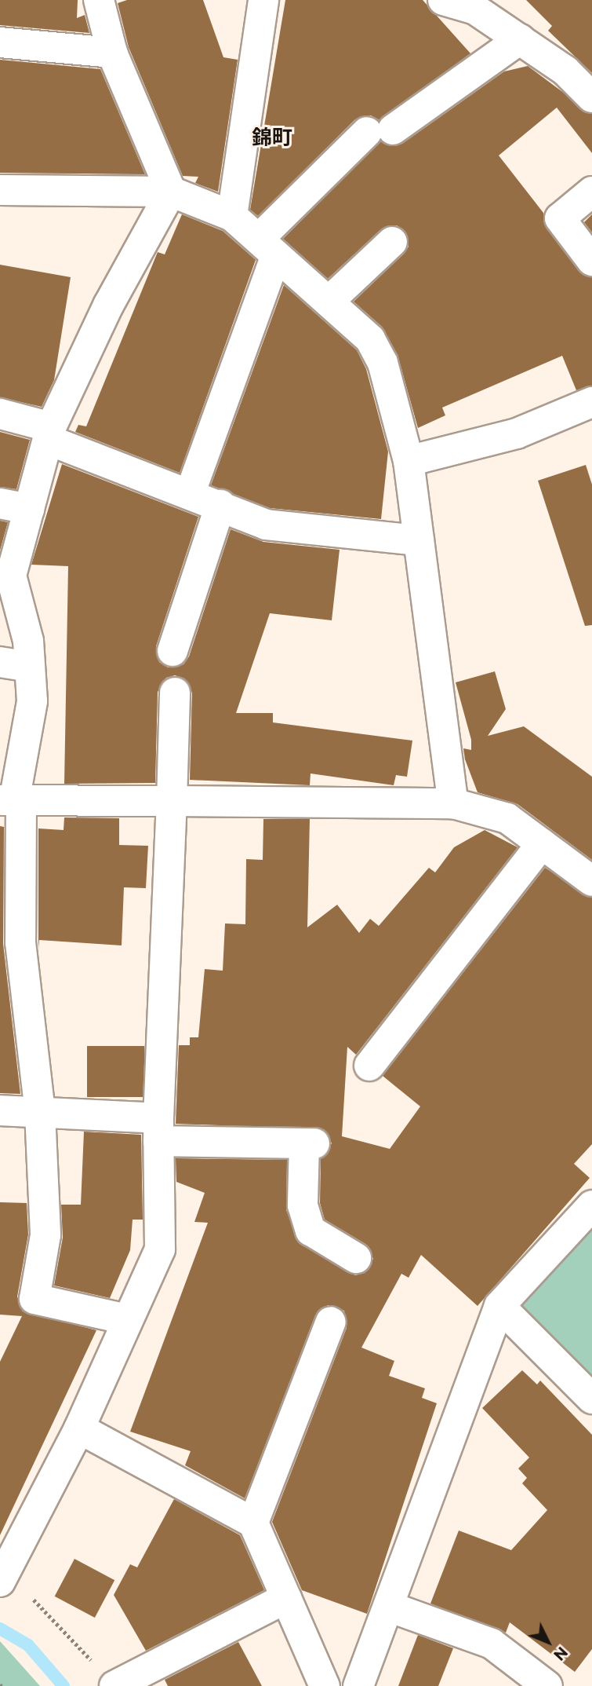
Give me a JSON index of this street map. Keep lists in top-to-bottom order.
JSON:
{
  "districts": ["錦町"],
  "north": "bottom right"
}
